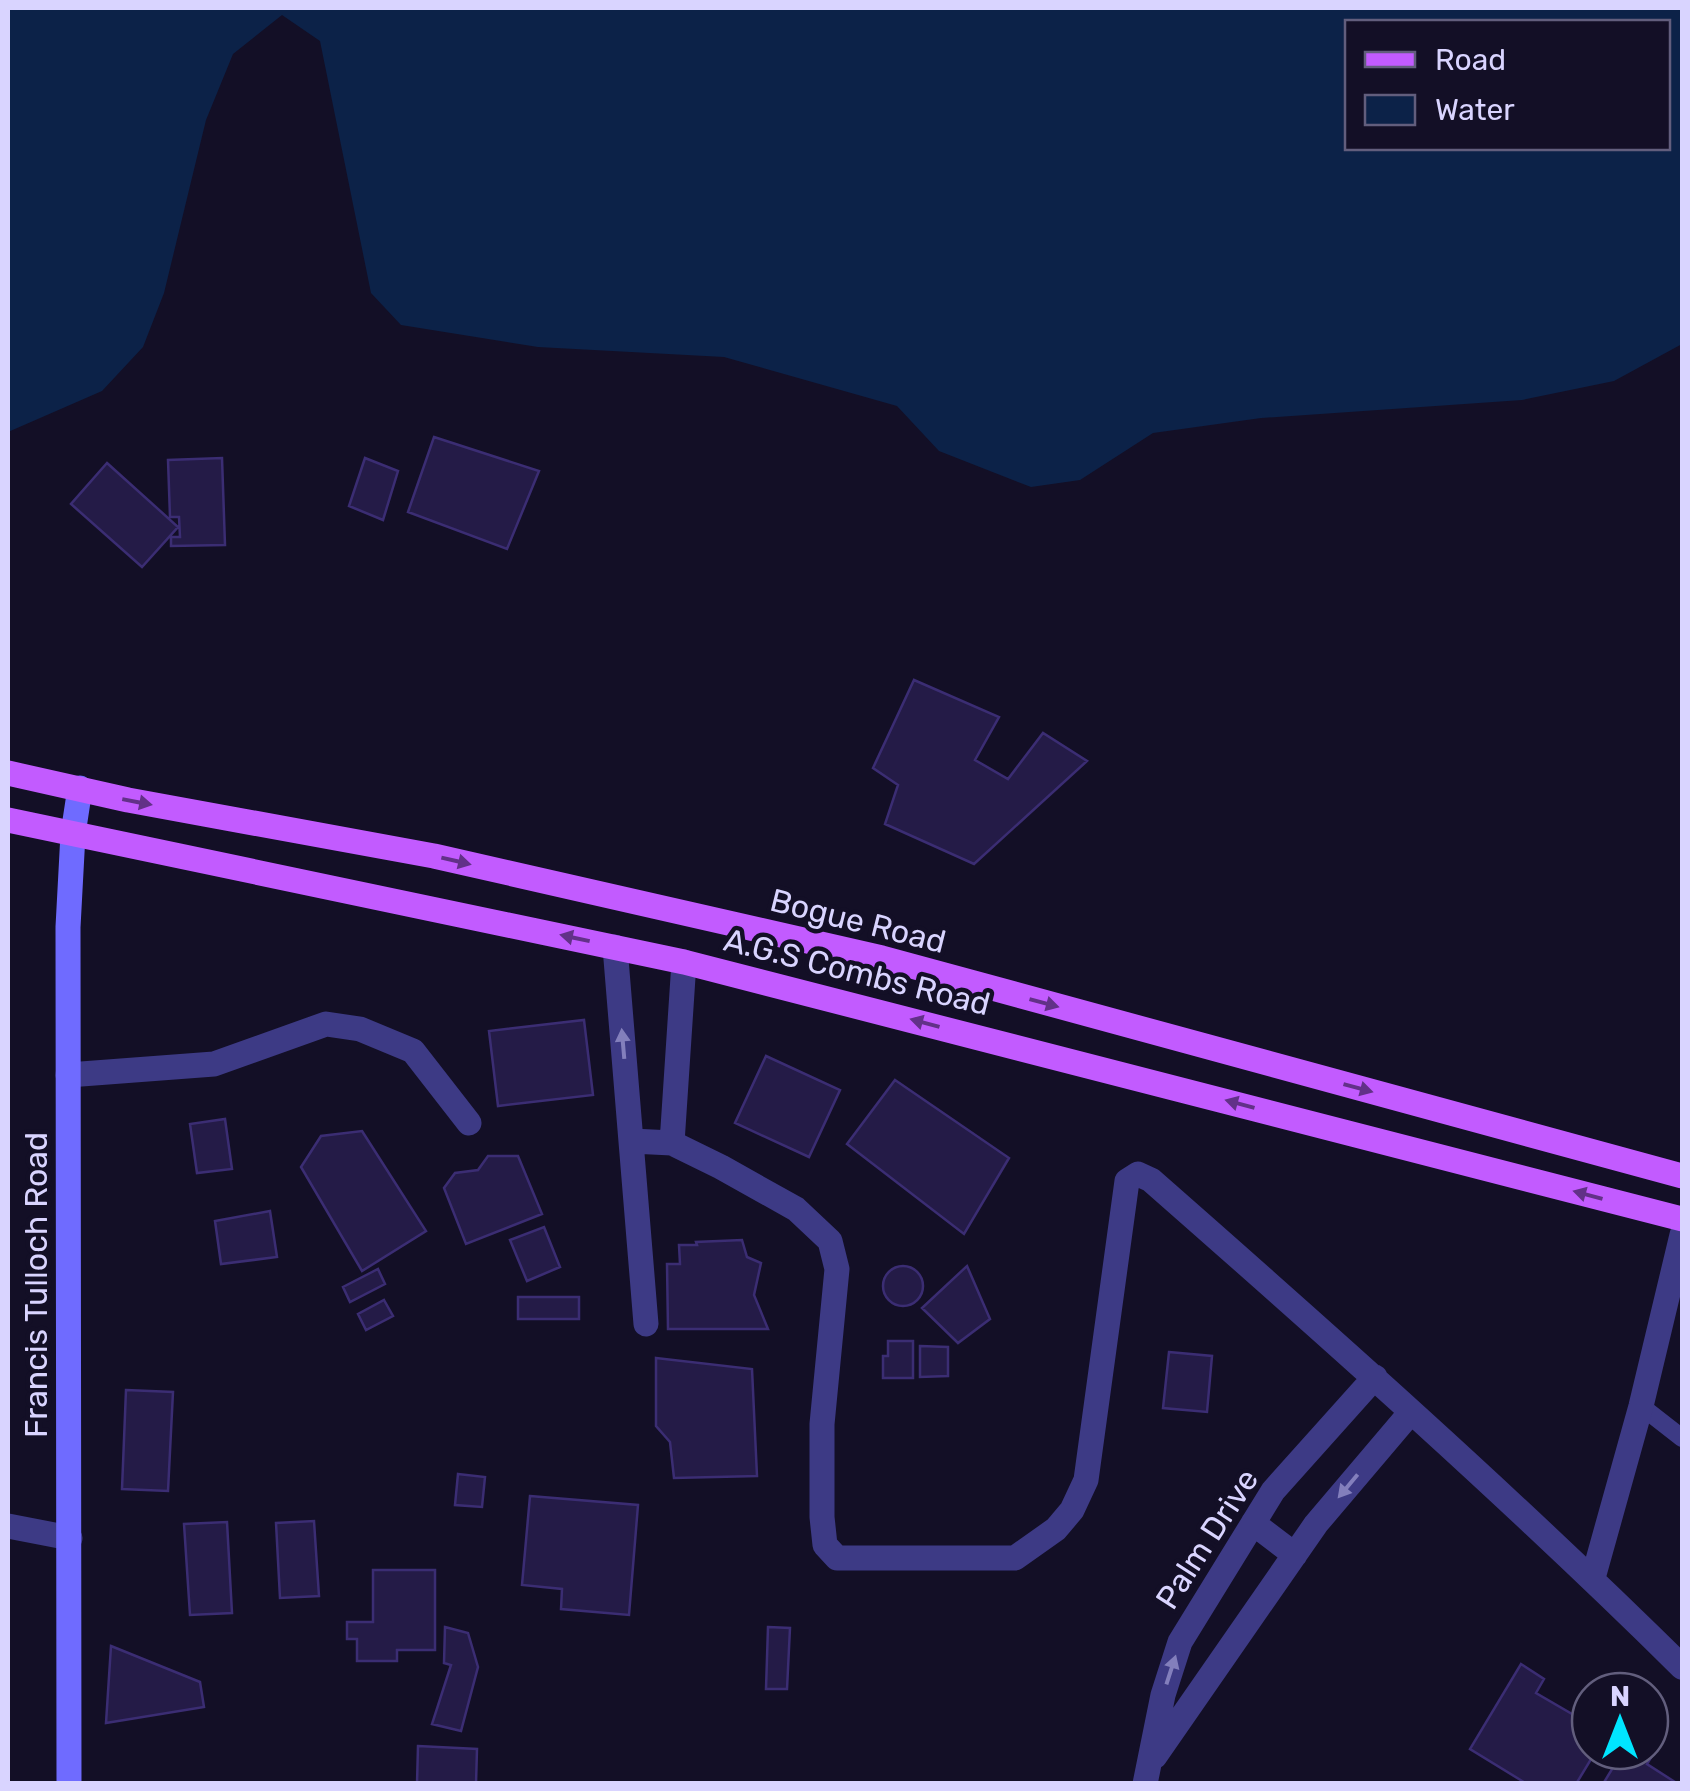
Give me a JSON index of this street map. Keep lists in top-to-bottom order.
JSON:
{
  "streets": {
    "main road": ["Bogue Road", "A.G.S Combs Road", "Francis Tulloch Road"],
    "street": ["Palm Drive"]
  },
  "crossings": [
    ["Bogue Road", "Francis Tulloch Road"],
    ["A.G.S Combs Road", "Francis Tulloch Road"]
  ],
  "one_way": ["Bogue Road", "A.G.S Combs Road"],
  "legend": ["Road", "Water"],
  "north": "top"
}
